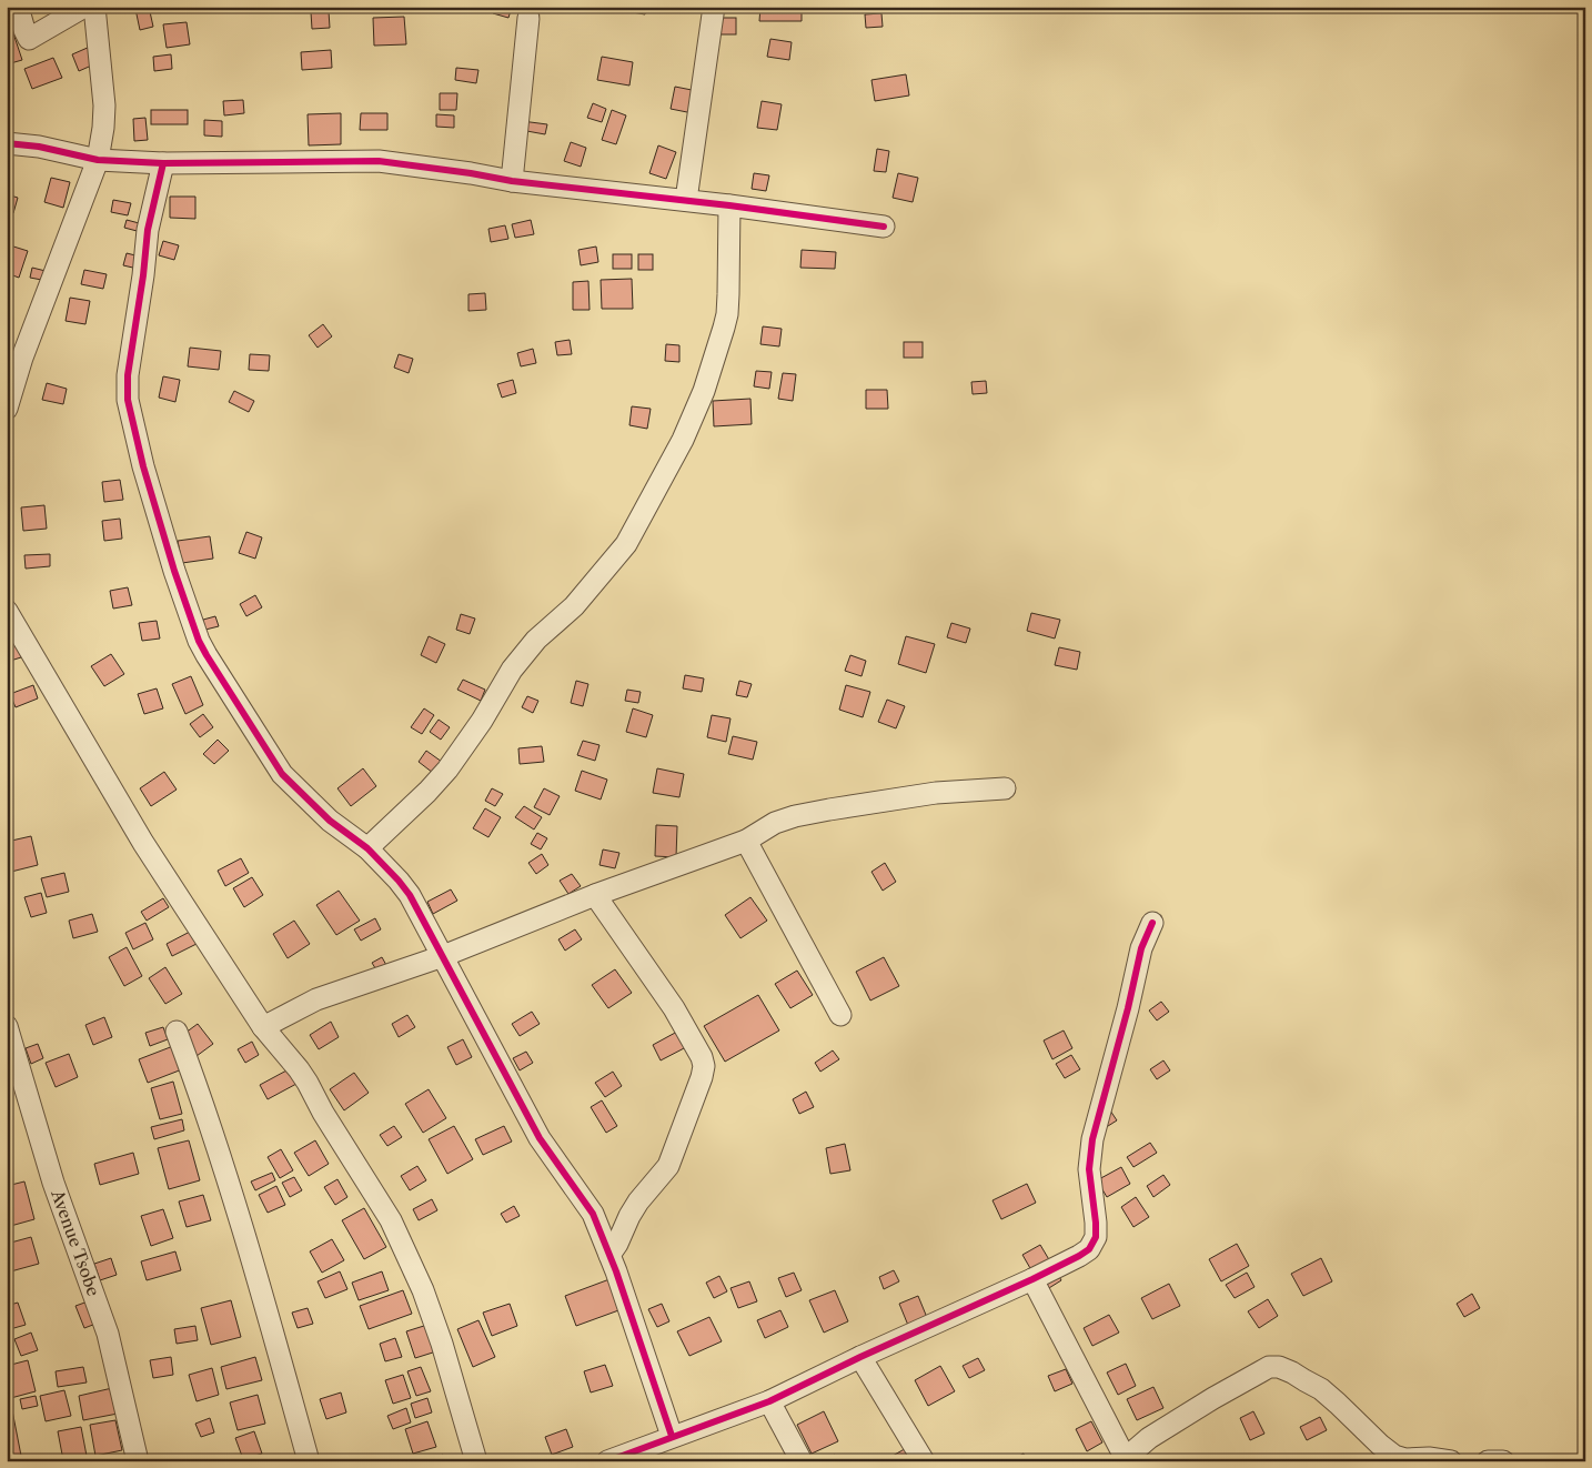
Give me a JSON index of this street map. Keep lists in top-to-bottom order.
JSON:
{
  "streets": {
    "street": ["Avenue Tsobe"]
  }
}
